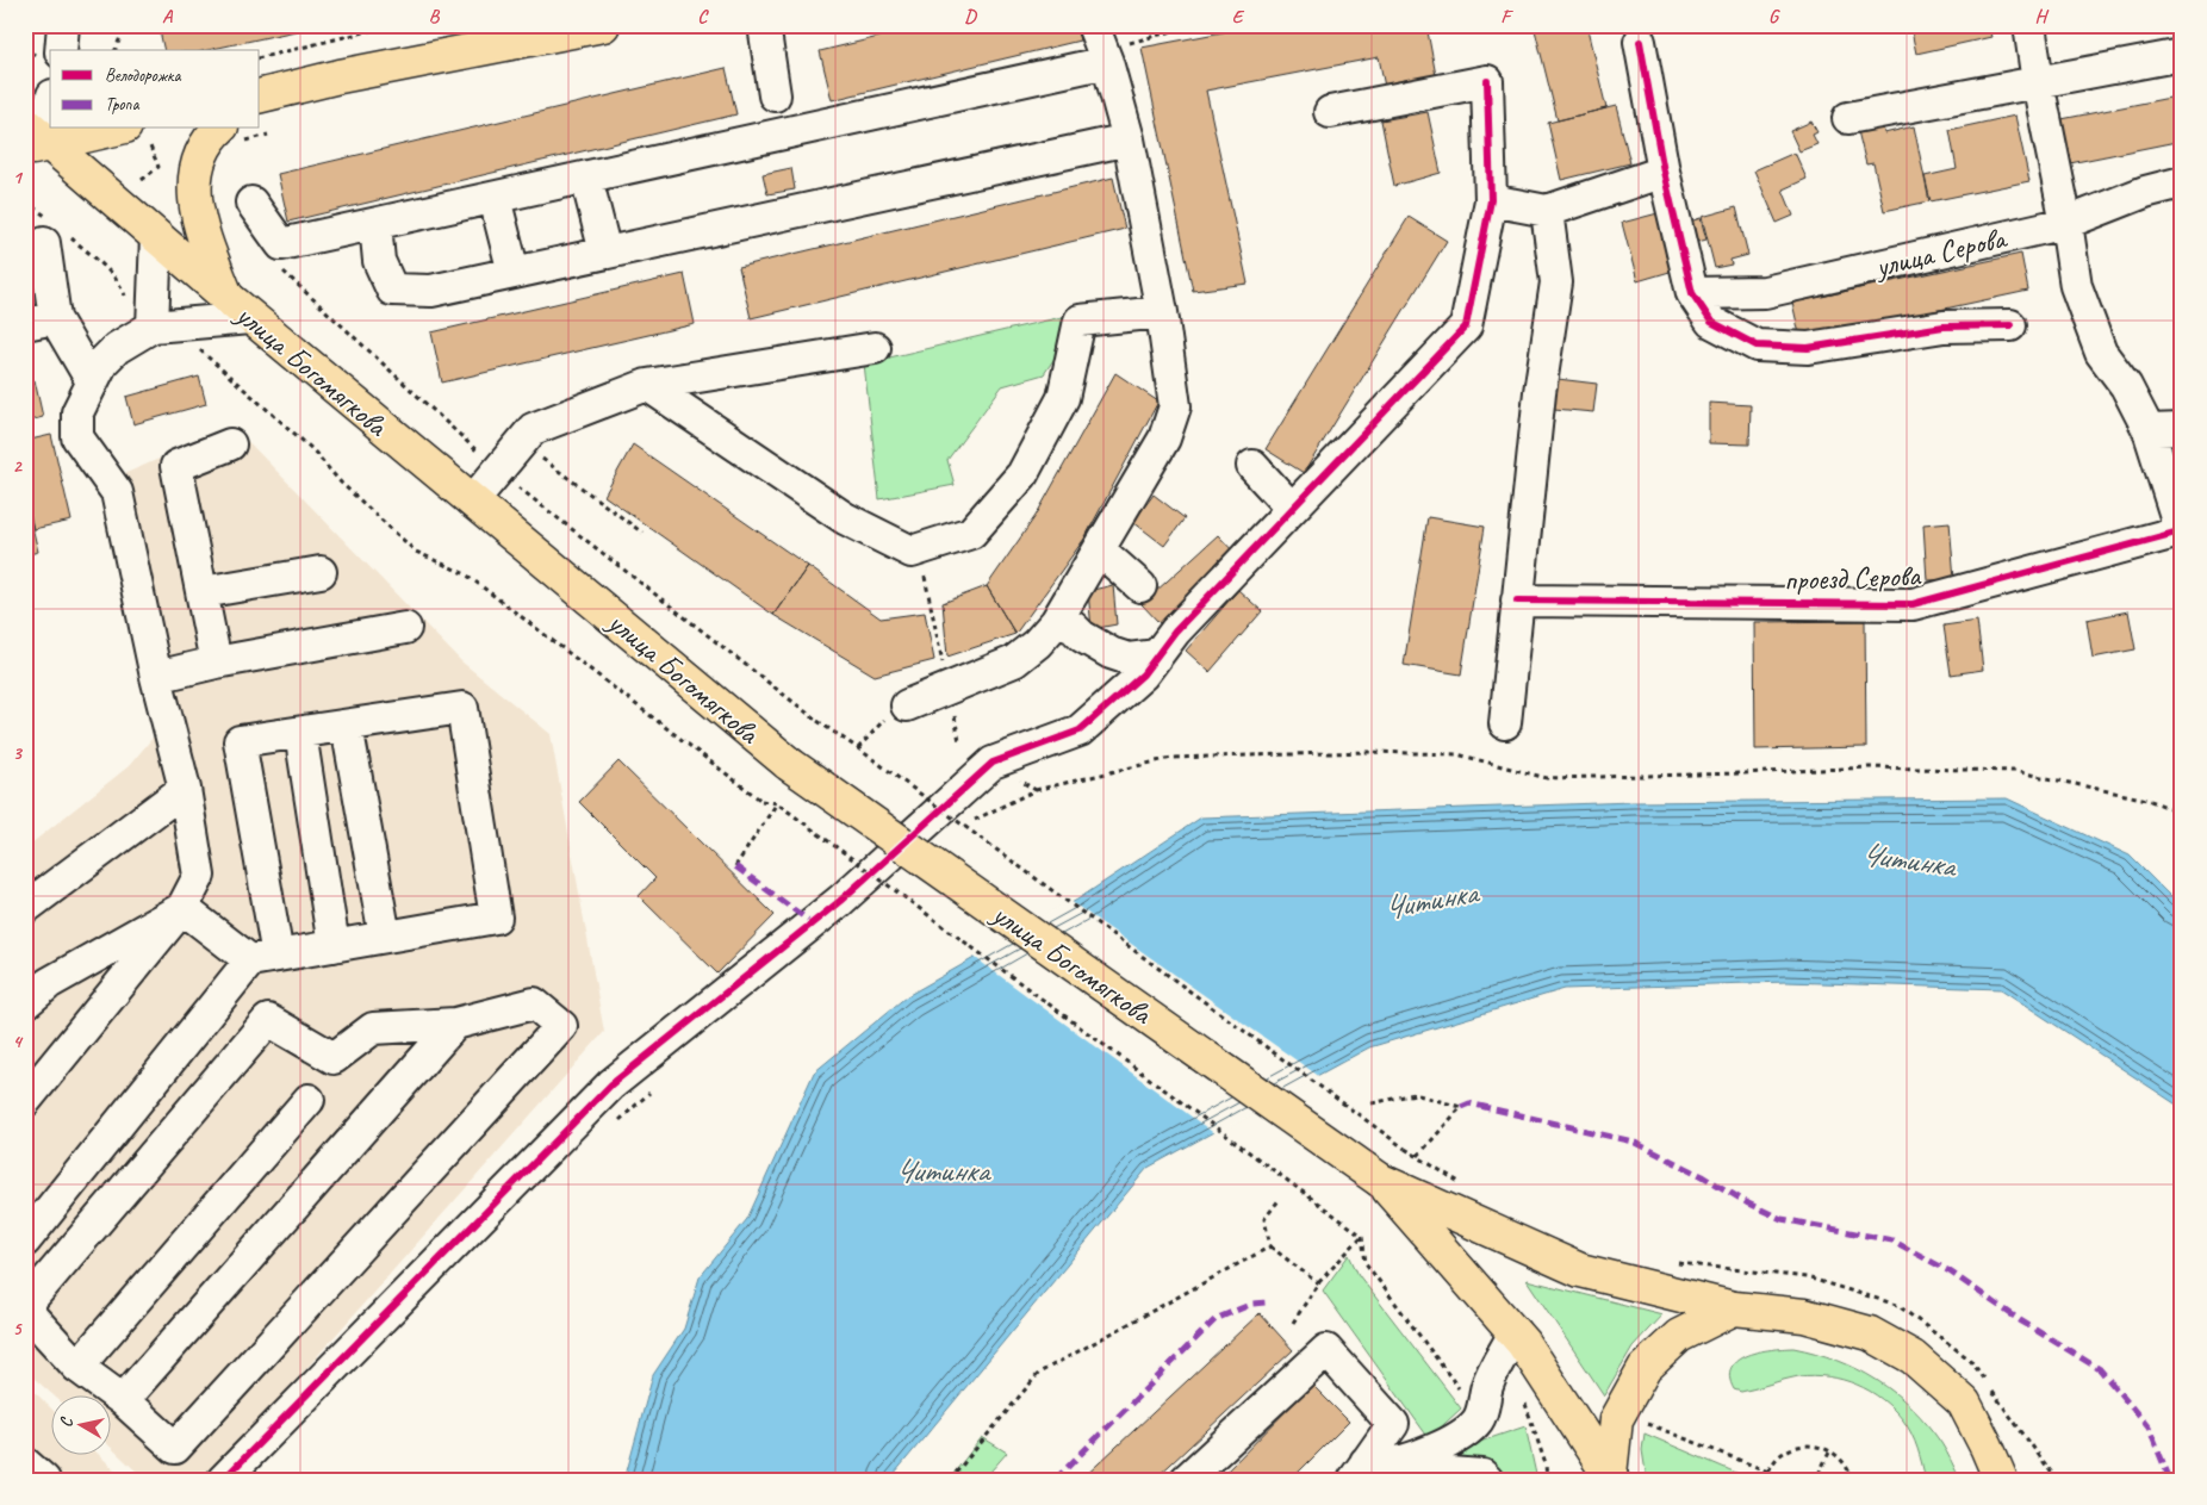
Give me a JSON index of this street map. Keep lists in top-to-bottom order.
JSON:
{
  "streets": {
    "main road": ["улица Богомягкова"],
    "street": ["улица Серова", "проезд Серова"]
  },
  "water": ["Читинка"],
  "legend": ["Велодорожка", "Тропа"],
  "north": "left",
  "grid": {
    "columns": [
      "A",
      "B",
      "C",
      "D",
      "E",
      "F",
      "G",
      "H"
    ],
    "rows": [
      "1",
      "2",
      "3",
      "4",
      "5"
    ]
  }
}
